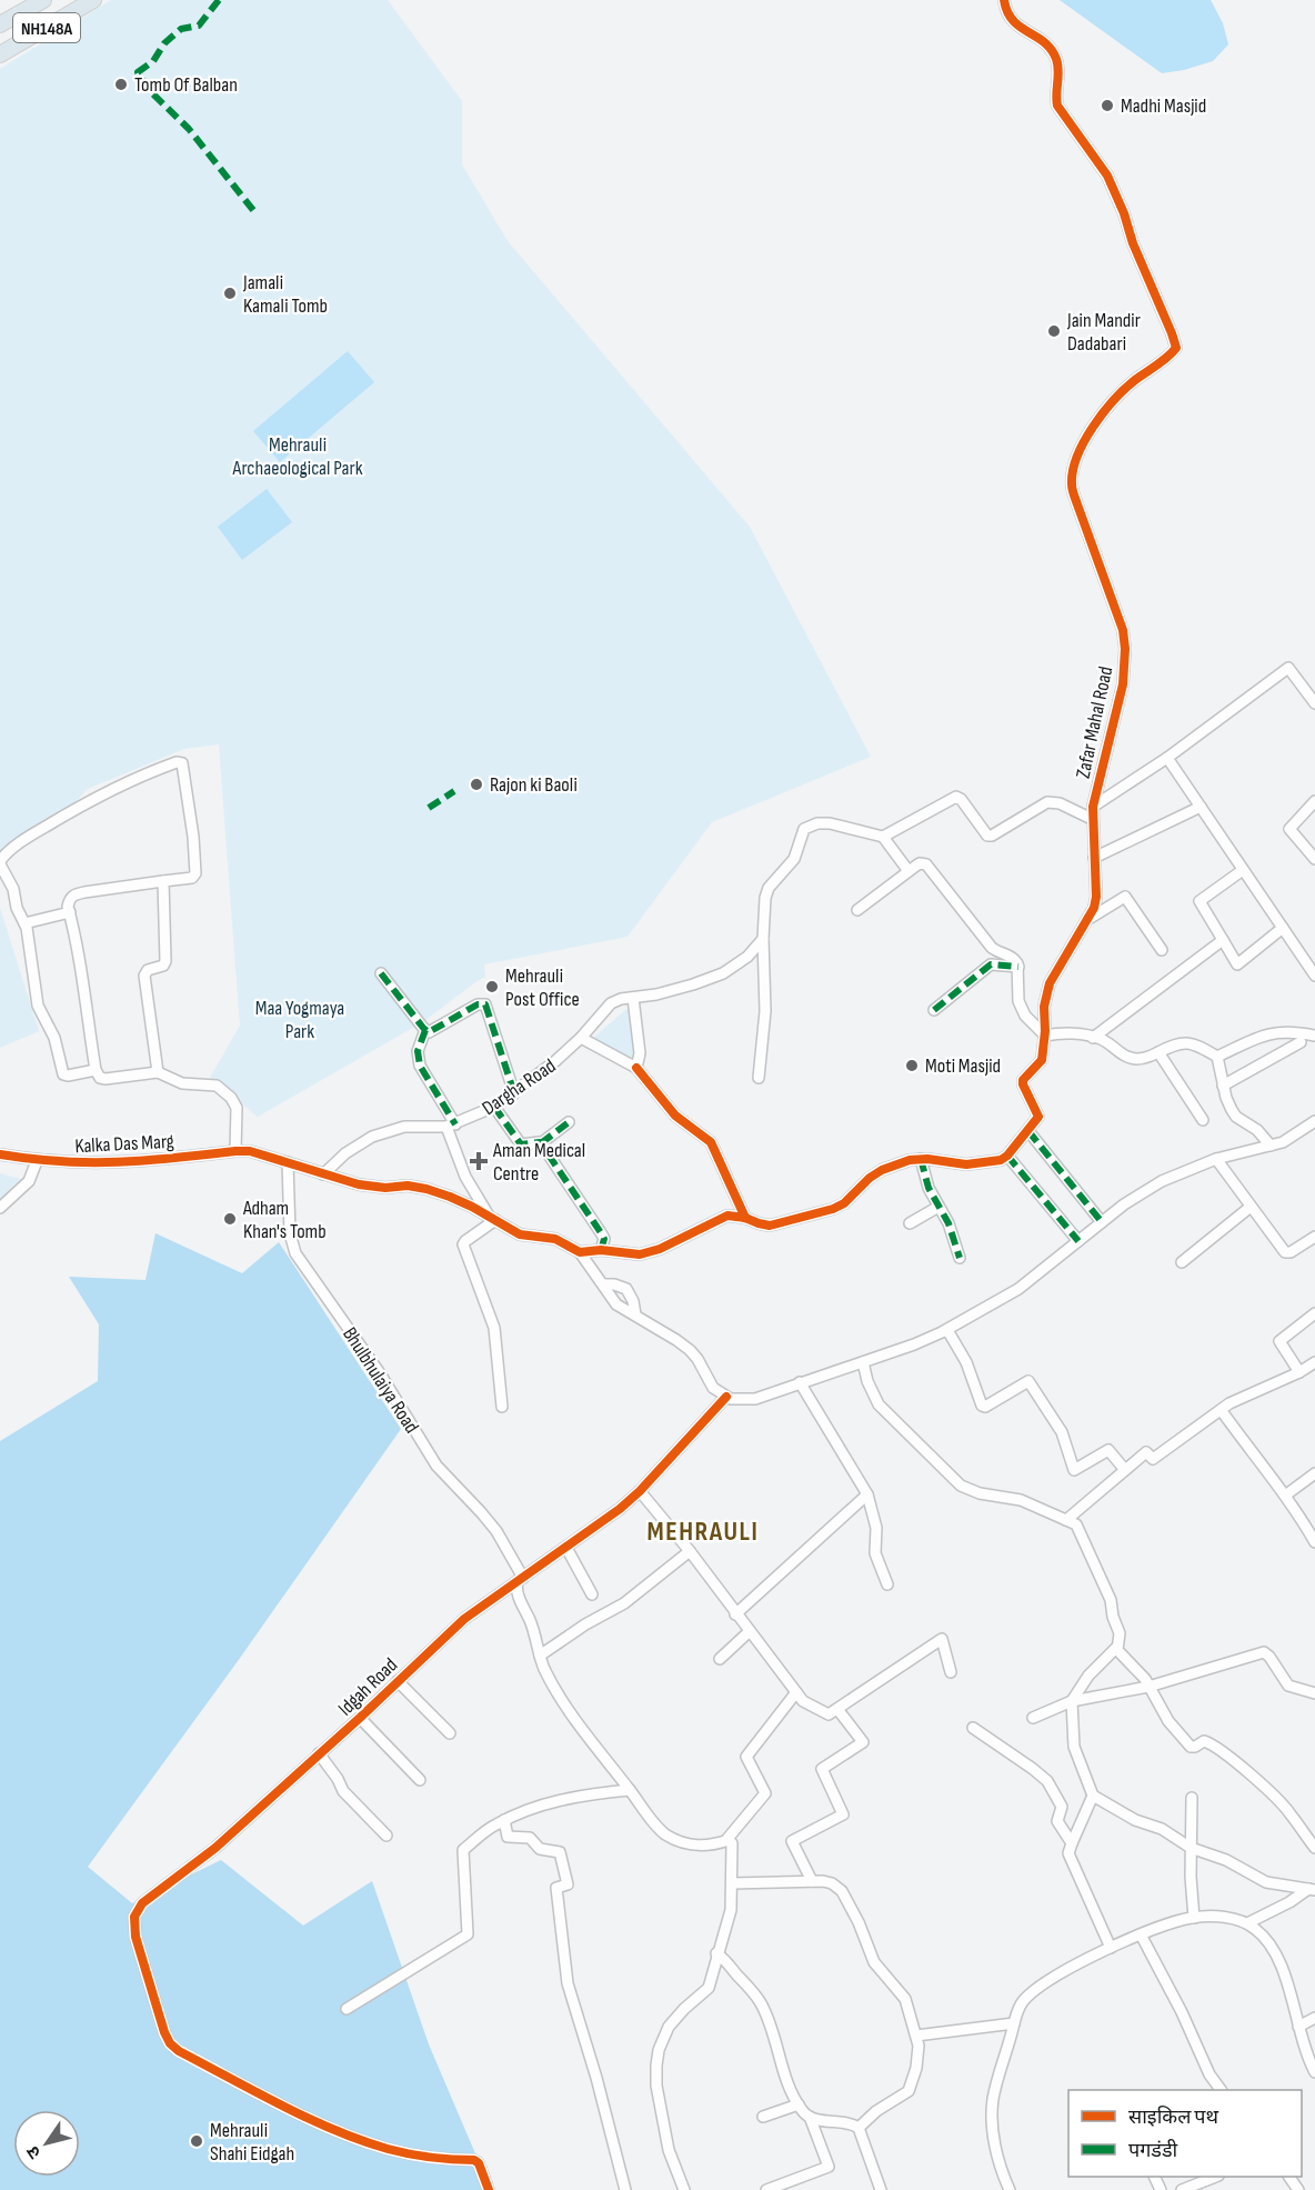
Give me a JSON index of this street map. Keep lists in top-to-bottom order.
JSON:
{
  "streets": {
    "highway": ["NH148A"],
    "street": [
      "Zafar Mahal Road",
      "Dargha Road",
      "Kalka Das Marg",
      "Bhulbhulaiya Road",
      "Idgah Road"
    ]
  },
  "crossings": [
    ["Kalka Das Marg", "Bhulbhulaiya Road"],
    ["Bhulbhulaiya Road", "Idgah Road"]
  ],
  "districts": ["MEHRAULI"],
  "parks": ["Mehrauli Archaeological Park", "Maa Yogmaya Park"],
  "places": {
    "other": [
      "Tomb Of Balban",
      "Madhi Masjid",
      "Jamali Kamali Tomb",
      "Jain Mandir Dadabari",
      "Rajon ki Baoli",
      "Mehrauli Post Office",
      "Moti Masjid",
      "Adham Khan's Tomb",
      "Mehrauli Shahi Eidgah"
    ],
    "health": ["Aman Medical Centre"]
  },
  "legend": ["साइकिल पथ", "पगडंडी"],
  "north": "bottom left"
}
